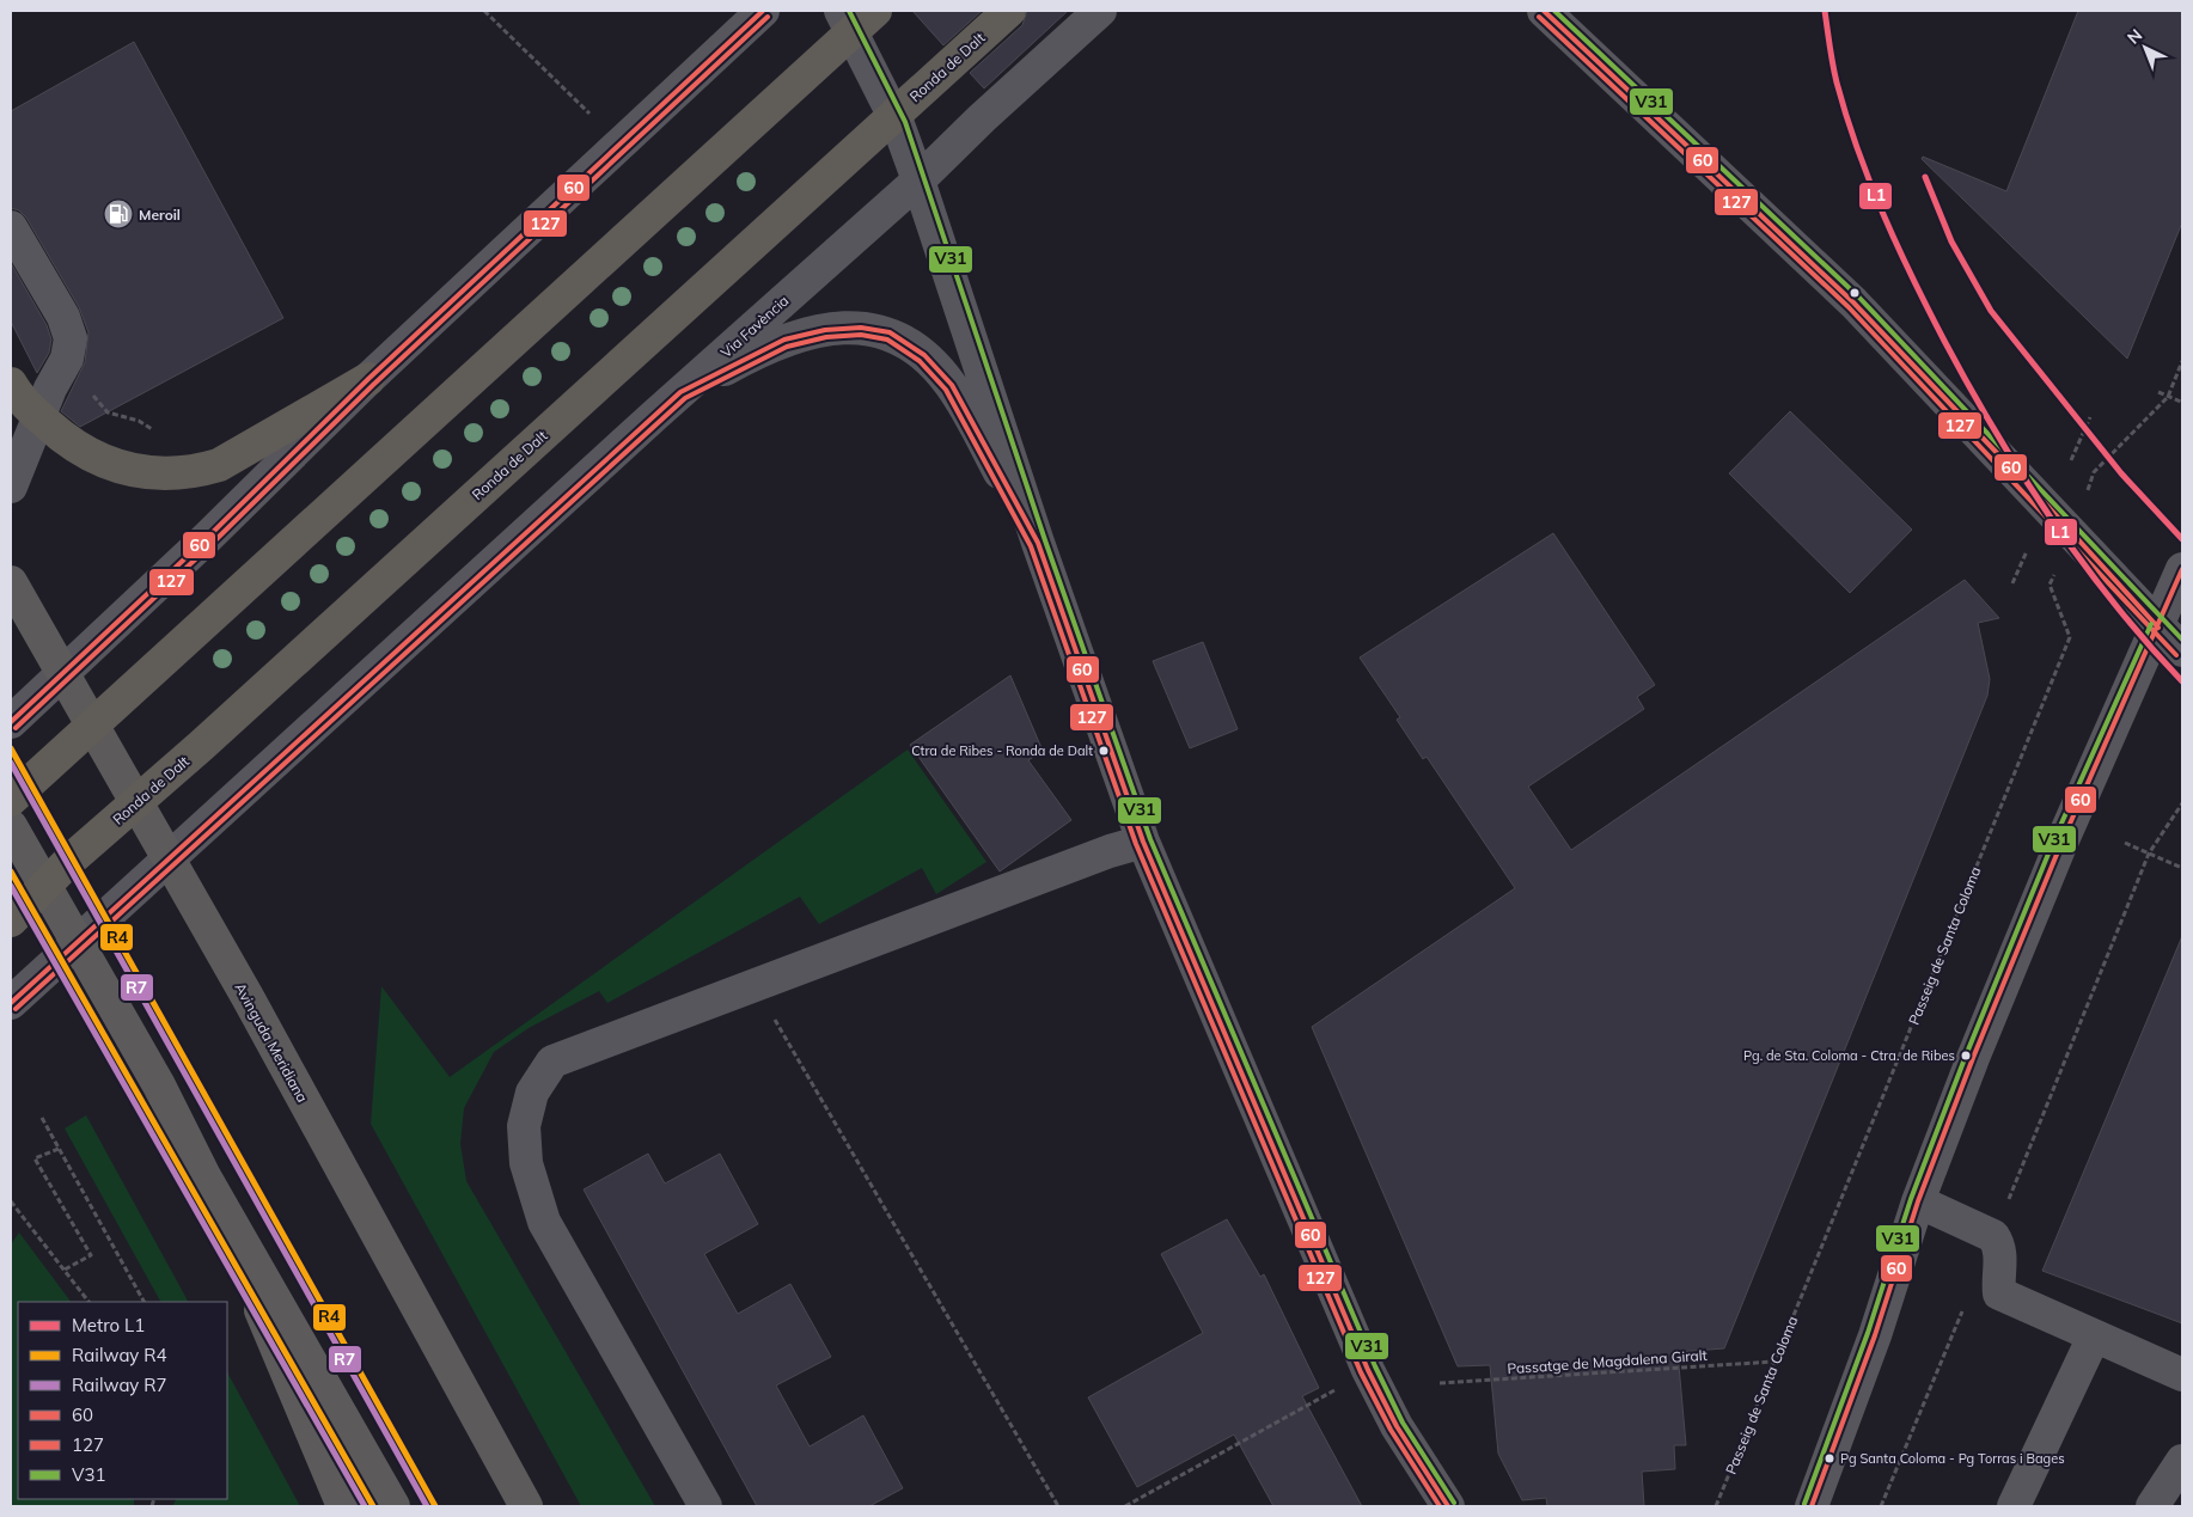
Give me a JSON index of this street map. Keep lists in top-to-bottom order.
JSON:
{
  "streets": {
    "highway": ["Ronda de Dalt"],
    "main road": ["Avinguda Meridiana"],
    "street": ["Via Favència"],
    "path": ["Passeig de Santa Coloma", "Passatge de Magdalena Giralt"]
  },
  "crossings": [
    ["Passeig de Santa Coloma", "Passatge de Magdalena Giralt"]
  ],
  "places": {
    "fuel station": ["Meroil"],
    "other": ["Ctra de Ribes - Ronda de Dalt", "Pg. de Sta. Coloma - Ctra. de Ribes", "Pg Santa Coloma - Pg Torras i Bages"]
  },
  "lines": [
    "metro line L1",
    "transit line 60",
    "transit line V31",
    "transit line 127",
    "rail line R4",
    "rail line R7"
  ],
  "legend": [
    "Metro L1",
    "Railway R4",
    "Railway R7",
    "60",
    "127",
    "V31"
  ],
  "north": "top left"
}
